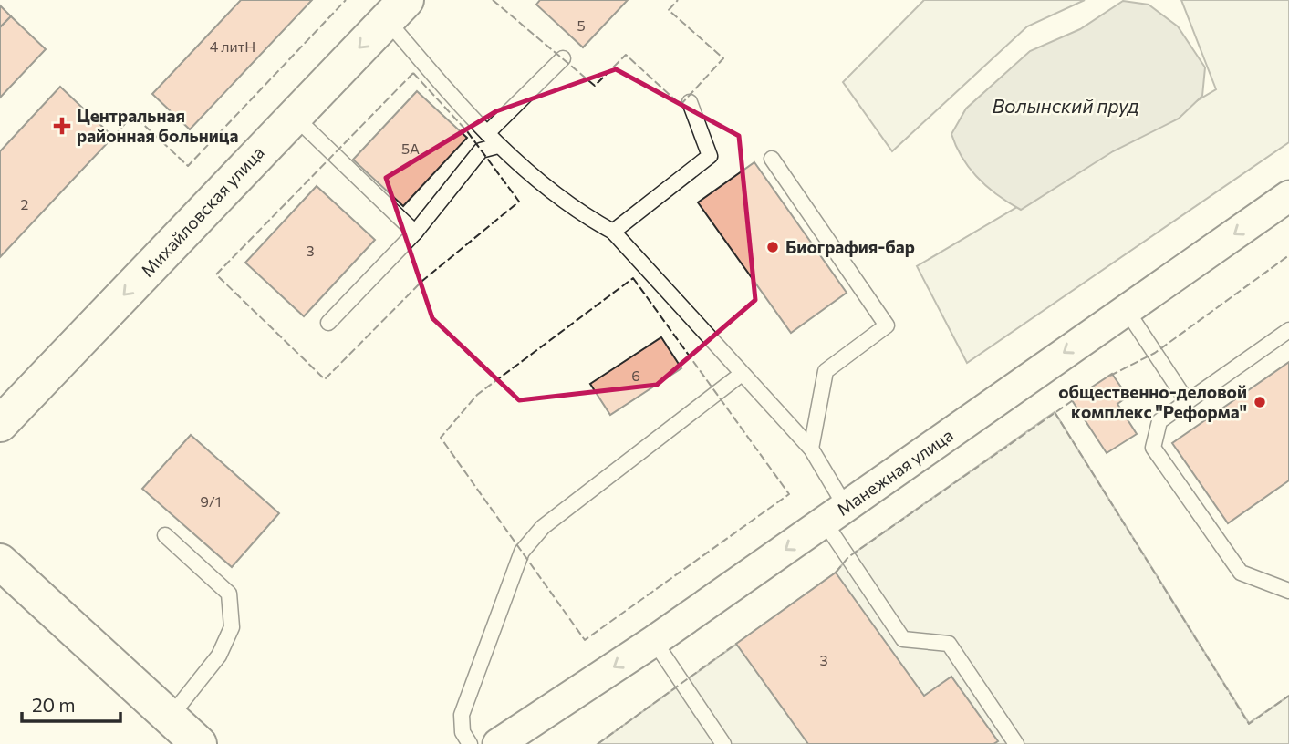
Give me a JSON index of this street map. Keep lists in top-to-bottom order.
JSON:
{
  "streets": {
    "street": ["Михайловская улица", "Манежная улица"]
  },
  "one_way": ["Михайловская улица", "Манежная улица"],
  "water": ["Волынский пруд"],
  "places": {
    "health": ["Центральная районная больница"],
    "other": ["Биография-бар", "oбщеcтвенно-деловoй кoмплeкc \"Peфoрма\""]
  },
  "house_numbers": [
    "5",
    "4 литН",
    "5А",
    "2",
    "3",
    "6",
    "9/1",
    "3"
  ],
  "scale_bar": "20 m"
}
